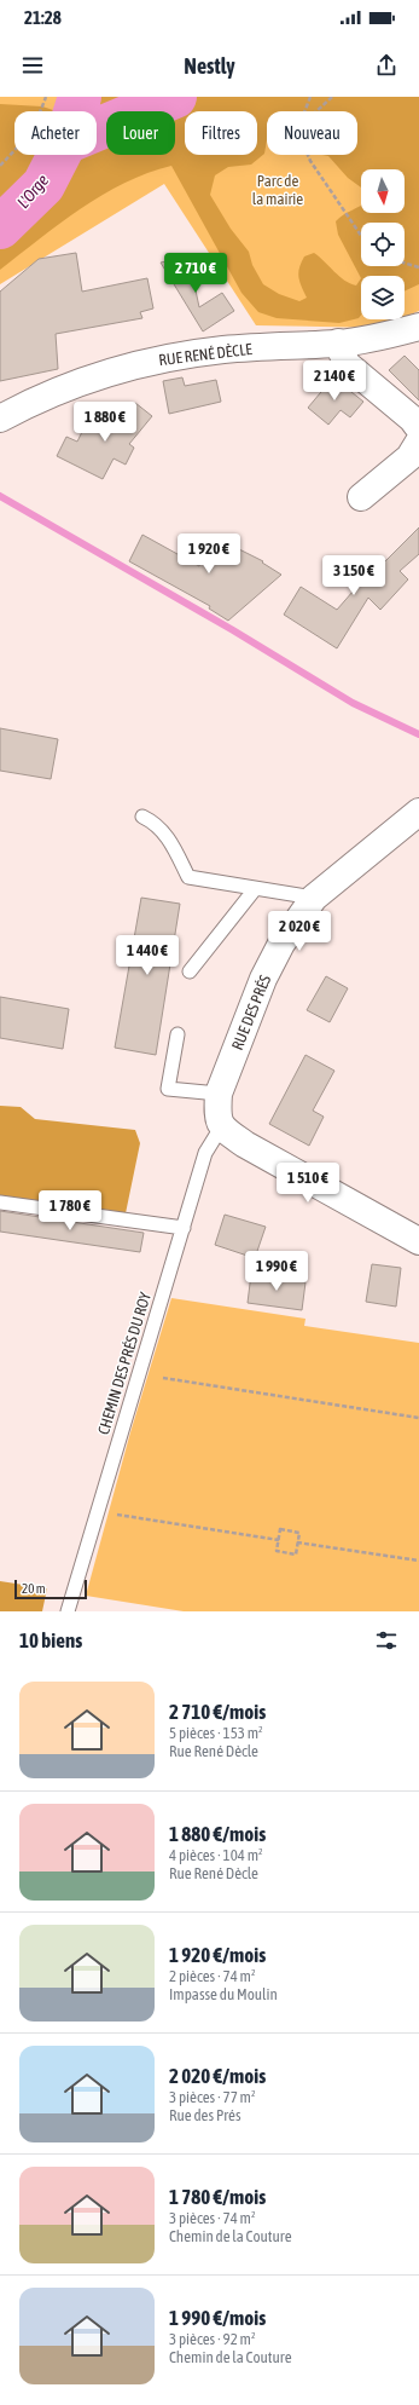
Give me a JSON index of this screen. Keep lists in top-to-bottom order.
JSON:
{
  "streets": {
    "street": ["RUE RENÉ DÈCLE", "RUE DES PRÉS"],
    "lane": ["CHEMIN DES PRÉS DU ROY"]
  },
  "crossings": [
    ["RUE DES PRÉS", "CHEMIN DES PRÉS DU ROY"]
  ],
  "water": ["L'Orge"],
  "parks": ["Parc de la mairie"],
  "scale_bar": "20 m",
  "north": "bottom",
  "page": {
    "status": "21:28",
    "header": "Nestly",
    "chip": [
      "Acheter",
      "Louer",
      "Filtres",
      "Nouveau"
    ],
    "price": [
      "2 710 €",
      "2 140 €",
      "1 880 €",
      "1 920 €",
      "3 150 €",
      "2 020 €",
      "1 440 €",
      "1 510 €",
      "1 780 €",
      "1 990 €"
    ],
    "scale": "20 m",
    "heading": "10 biens",
    "list": [
      {
        "name": "2 710 €/mois",
        "note": "5 pièces · 153 m² · Rue René Dècle"
      },
      {
        "name": "1 880 €/mois",
        "note": "4 pièces · 104 m² · Rue René Dècle"
      },
      {
        "name": "1 920 €/mois",
        "note": "2 pièces · 74 m² · Impasse du Moulin"
      },
      {
        "name": "2 020 €/mois",
        "note": "3 pièces · 77 m² · Rue des Prés"
      },
      {
        "name": "1 780 €/mois",
        "note": "3 pièces · 74 m² · Chemin de la Couture"
      },
      {
        "name": "1 990 €/mois",
        "note": "3 pièces · 92 m² · Chemin de la Couture"
      }
    ]
  }
}
